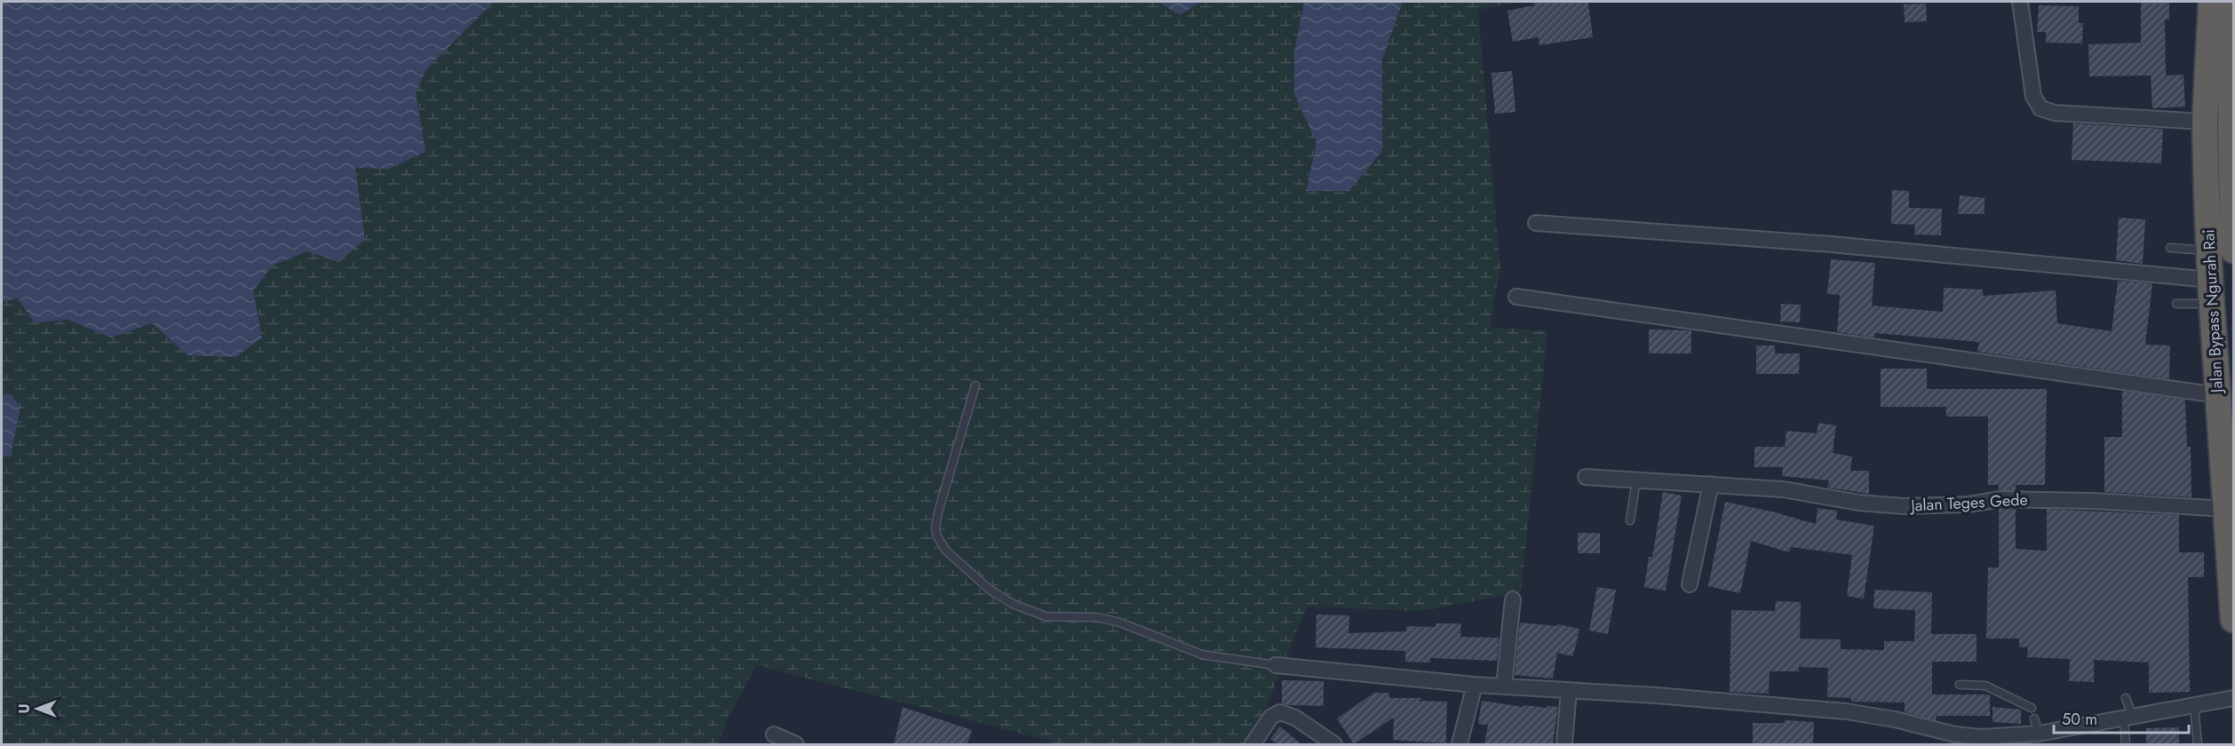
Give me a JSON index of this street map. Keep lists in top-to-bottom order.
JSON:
{
  "streets": {
    "highway": ["Jalan Bypass Ngurah Rai"],
    "street": ["Jalan Teges Gede"]
  },
  "crossings": [
    ["Jalan Bypass Ngurah Rai", "Jalan Teges Gede"]
  ],
  "scale_bar": "50 m",
  "north": "left"
}
